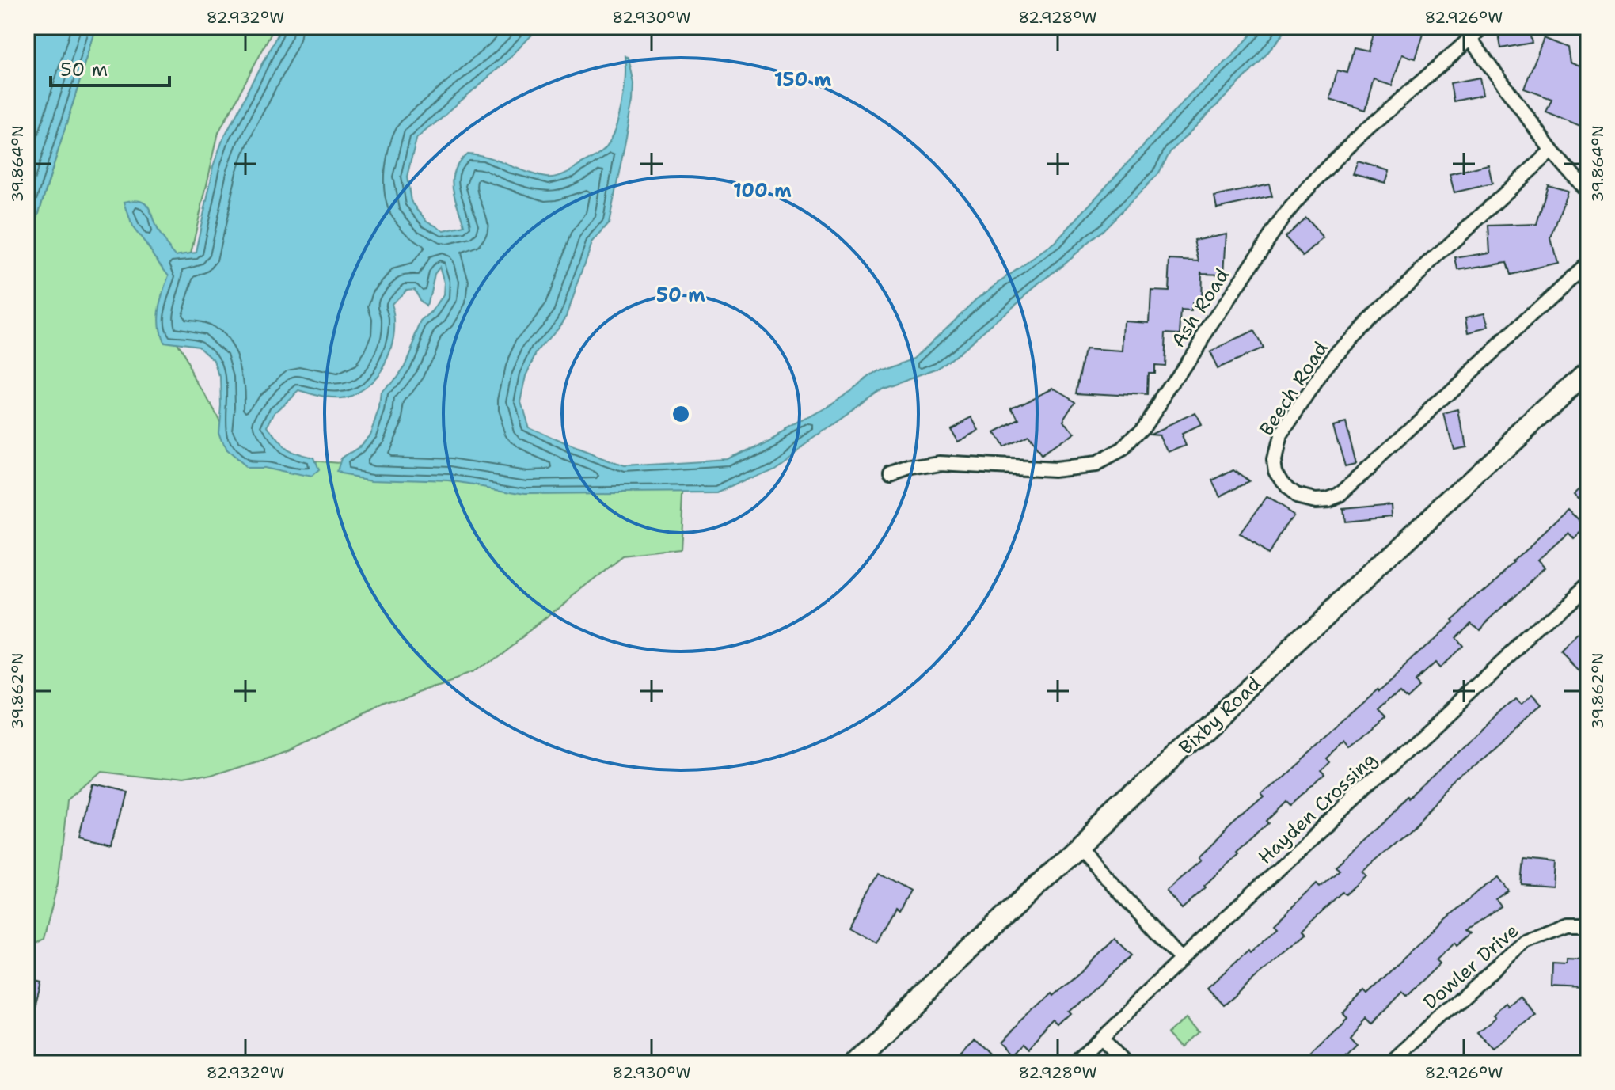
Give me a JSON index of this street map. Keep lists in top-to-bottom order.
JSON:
{
  "streets": {
    "street": [
      "Ash Road",
      "Beech Road",
      "Bixby Road",
      "Hayden Crossing",
      "Dowler Drive"
    ]
  },
  "scale_bar": "50 m",
  "coordinates": [
    "82.932°W",
    "82.930°W",
    "82.928°W",
    "82.926°W",
    "39.864°N",
    "39.862°N"
  ],
  "rings": ["150 m", "100 m", "50 m"]
}
